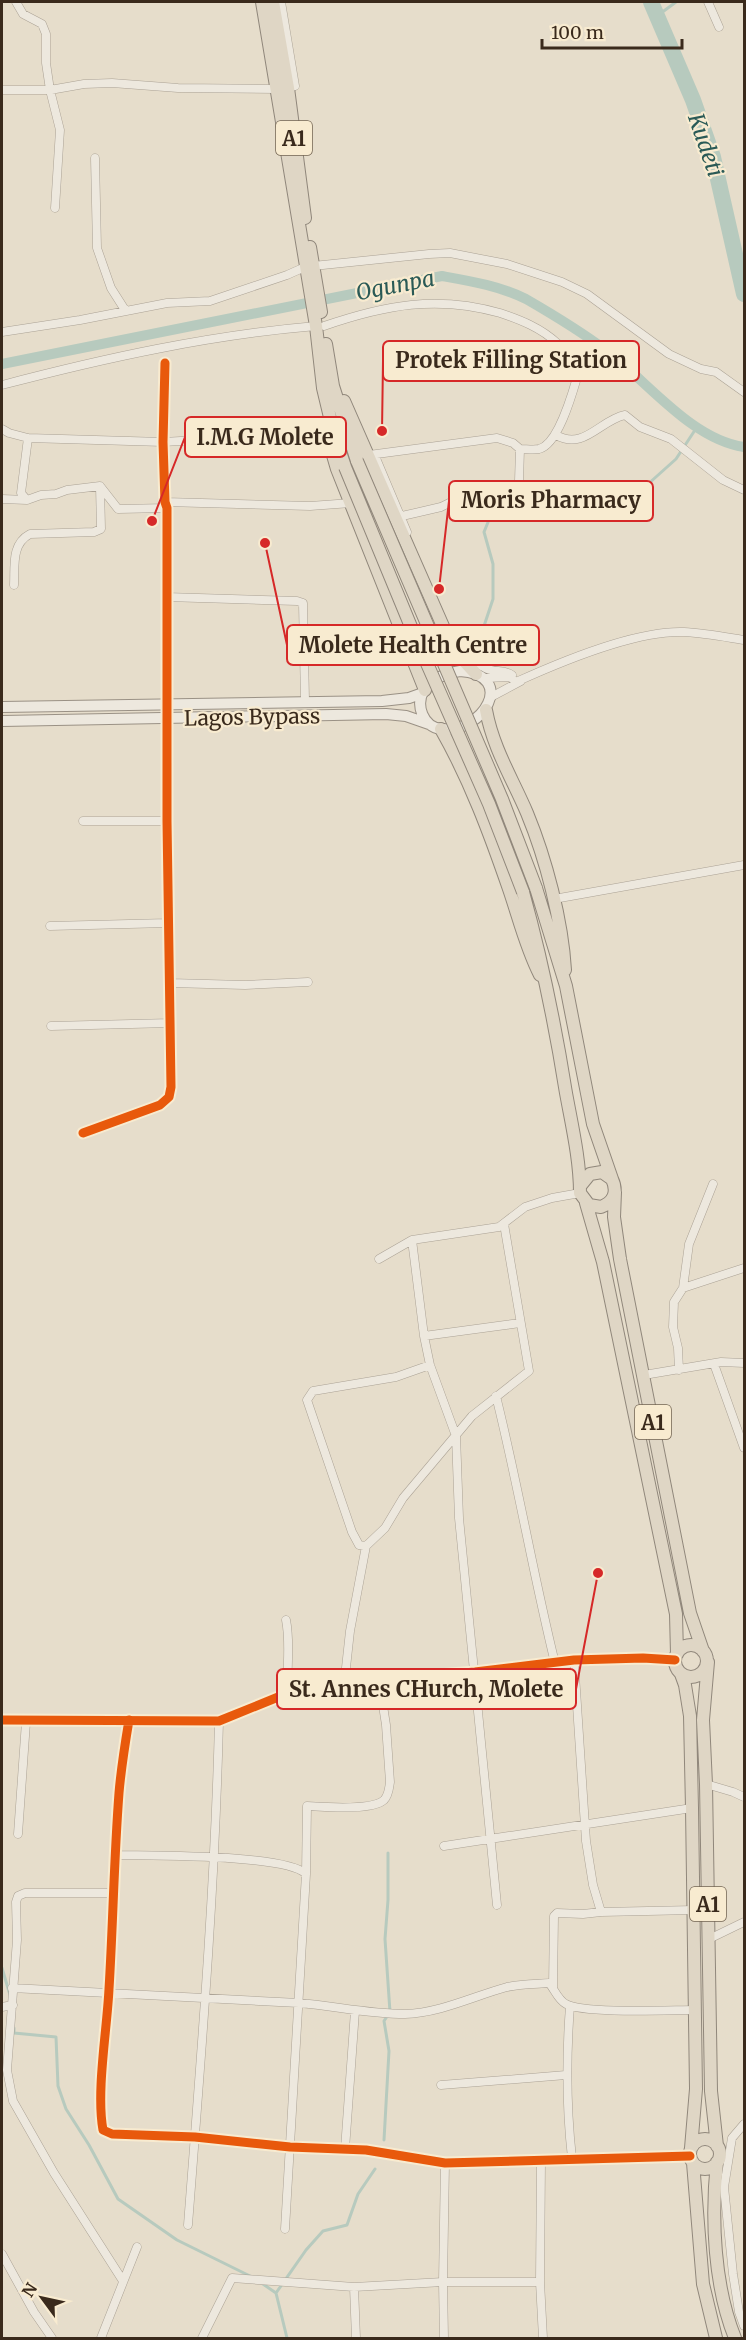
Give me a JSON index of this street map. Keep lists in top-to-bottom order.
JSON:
{
  "streets": {
    "highway": ["A1"],
    "main road": ["Lagos Bypass"]
  },
  "water": ["Kudeti", "Ogunpa"],
  "places": [
    "Protek Filling Station",
    "I.M.G Molete",
    "Molete Health Centre",
    "Moris Pharmacy",
    "St. Annes CHurch, Molete"
  ],
  "scale_bar": "100 m",
  "north": "top left"
}
